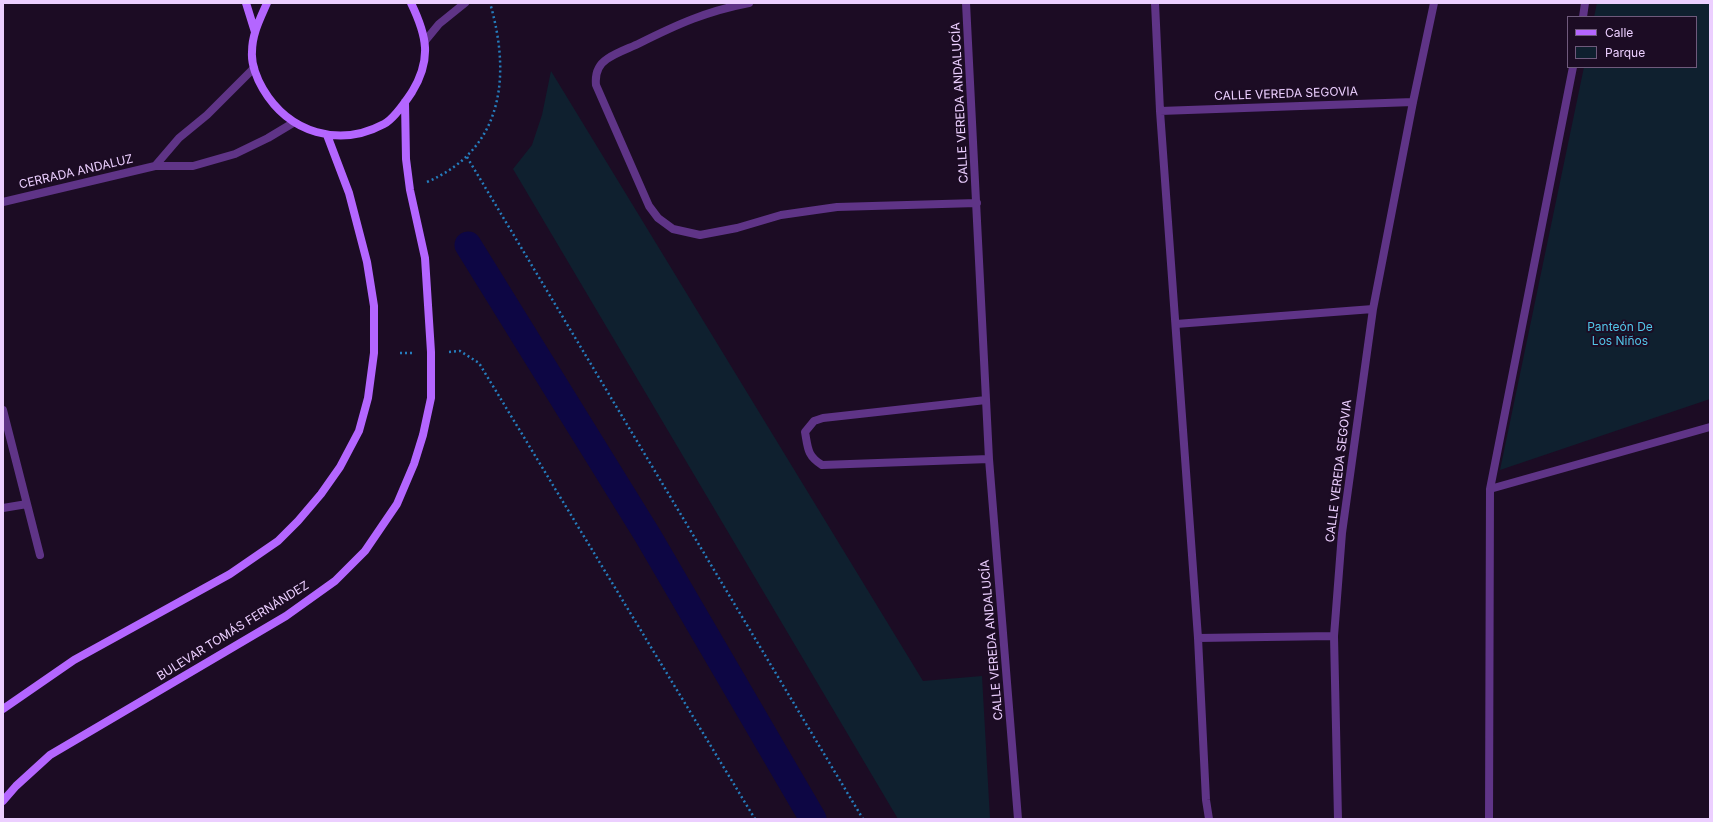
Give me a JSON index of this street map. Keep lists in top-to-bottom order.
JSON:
{
  "streets": {
    "main road": ["BULEVAR TOMÁS FERNÁNDEZ"],
    "street": ["CALLE VEREDA SEGOVIA", "CALLE VEREDA ANDALUCÍA", "CERRADA ANDALUZ"]
  },
  "parks": ["Panteón De Los Niños"],
  "legend": ["Calle", "Parque"]
}
